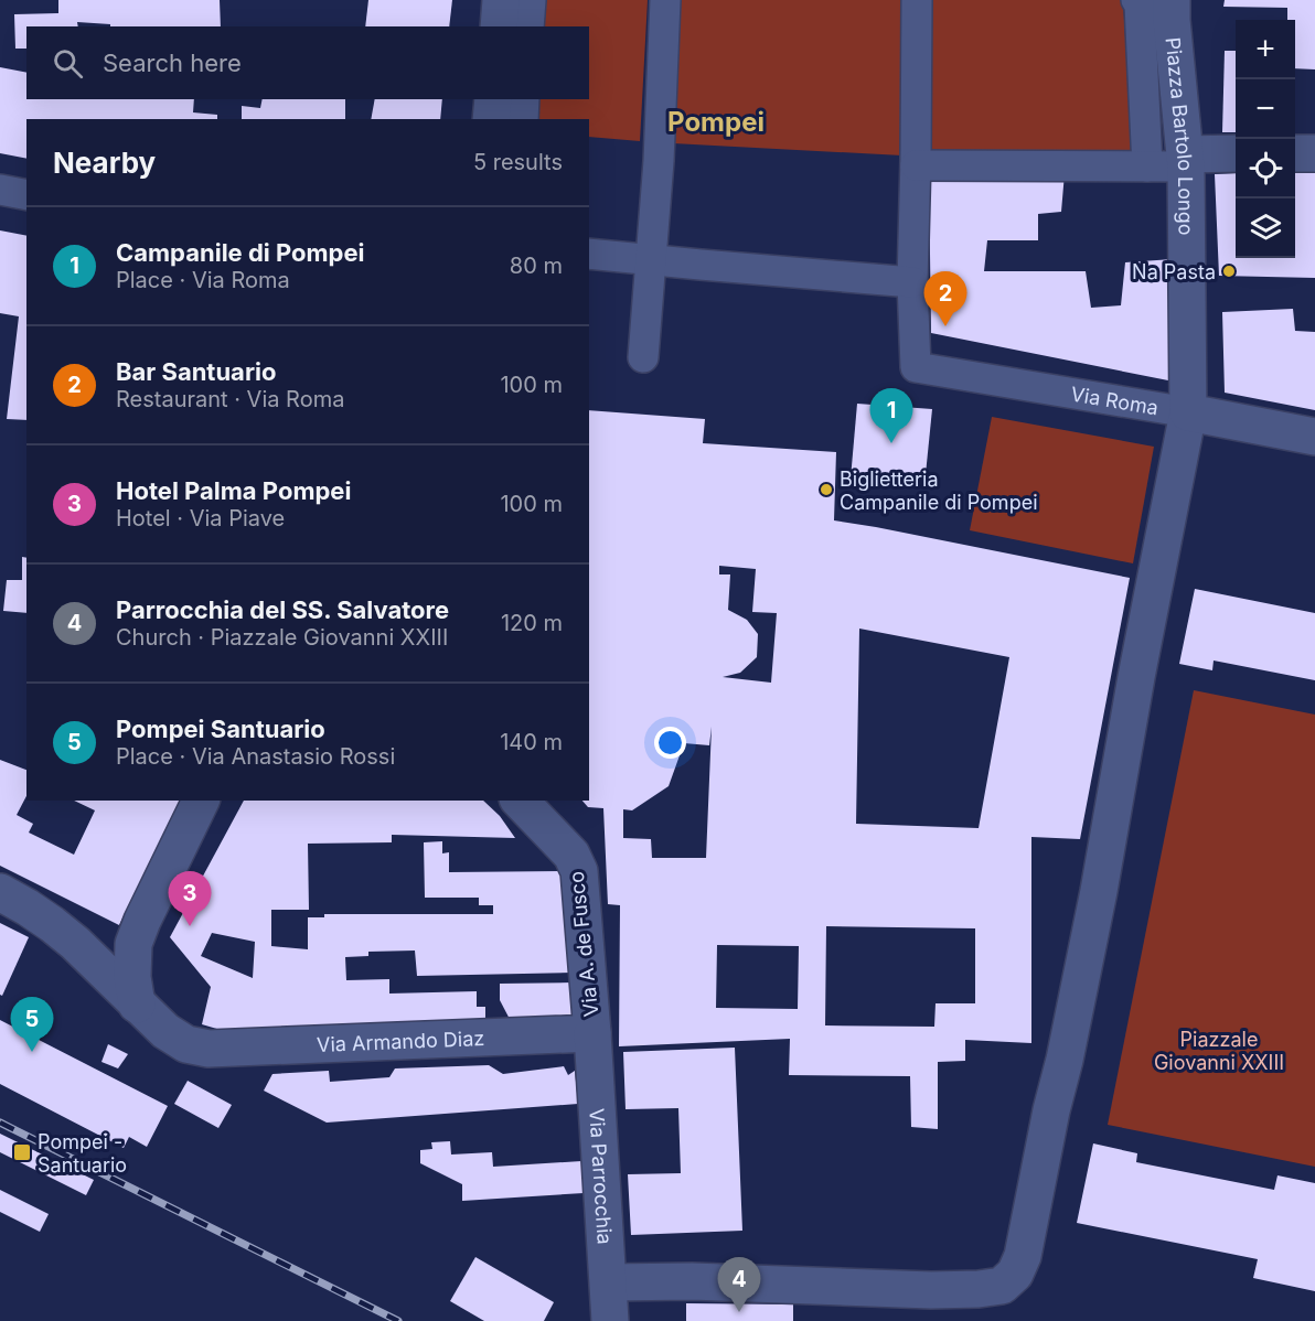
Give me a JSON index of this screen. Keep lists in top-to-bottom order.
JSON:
{
  "streets": {
    "street": [
      "Piazza Bartolo Longo",
      "Via Roma",
      "Via A. de Fusco",
      "Via Armando Diaz",
      "Via Parrocchia"
    ]
  },
  "crossings": [
    ["Piazza Bartolo Longo", "Via Roma"],
    ["Via A. de Fusco", "Via Armando Diaz"],
    ["Via A. de Fusco", "Via Parrocchia"],
    ["Via Armando Diaz", "Via Parrocchia"]
  ],
  "districts": ["Pompei"],
  "parks": ["Piazzale Giovanni XXIII"],
  "places": {
    "other": ["Na Pasta", "Biglietteria Campanile di Pompei"],
    "transit": ["Pompei - Santuario"]
  },
  "page": {
    "map_buttons": ["+", "−"],
    "search": "Search here",
    "heading": ["Nearby", "5 results"],
    "list": [
      {
        "mark": "1",
        "name": "Campanile di Pompei",
        "note": "Place · Via Roma",
        "value": "80 m"
      },
      {
        "mark": "2",
        "name": "Bar Santuario",
        "note": "Restaurant · Via Roma",
        "value": "100 m"
      },
      {
        "mark": "3",
        "name": "Hotel Palma Pompei",
        "note": "Hotel · Via Piave",
        "value": "100 m"
      },
      {
        "mark": "4",
        "name": "Parrocchia del SS. Salvatore",
        "note": "Church · Piazzale Giovanni XXIII",
        "value": "120 m"
      },
      {
        "mark": "5",
        "name": "Pompei Santuario",
        "note": "Place · Via Anastasio Rossi",
        "value": "140 m"
      }
    ],
    "pins": [
      "2",
      "1",
      "3",
      "5",
      "4"
    ]
  }
}
